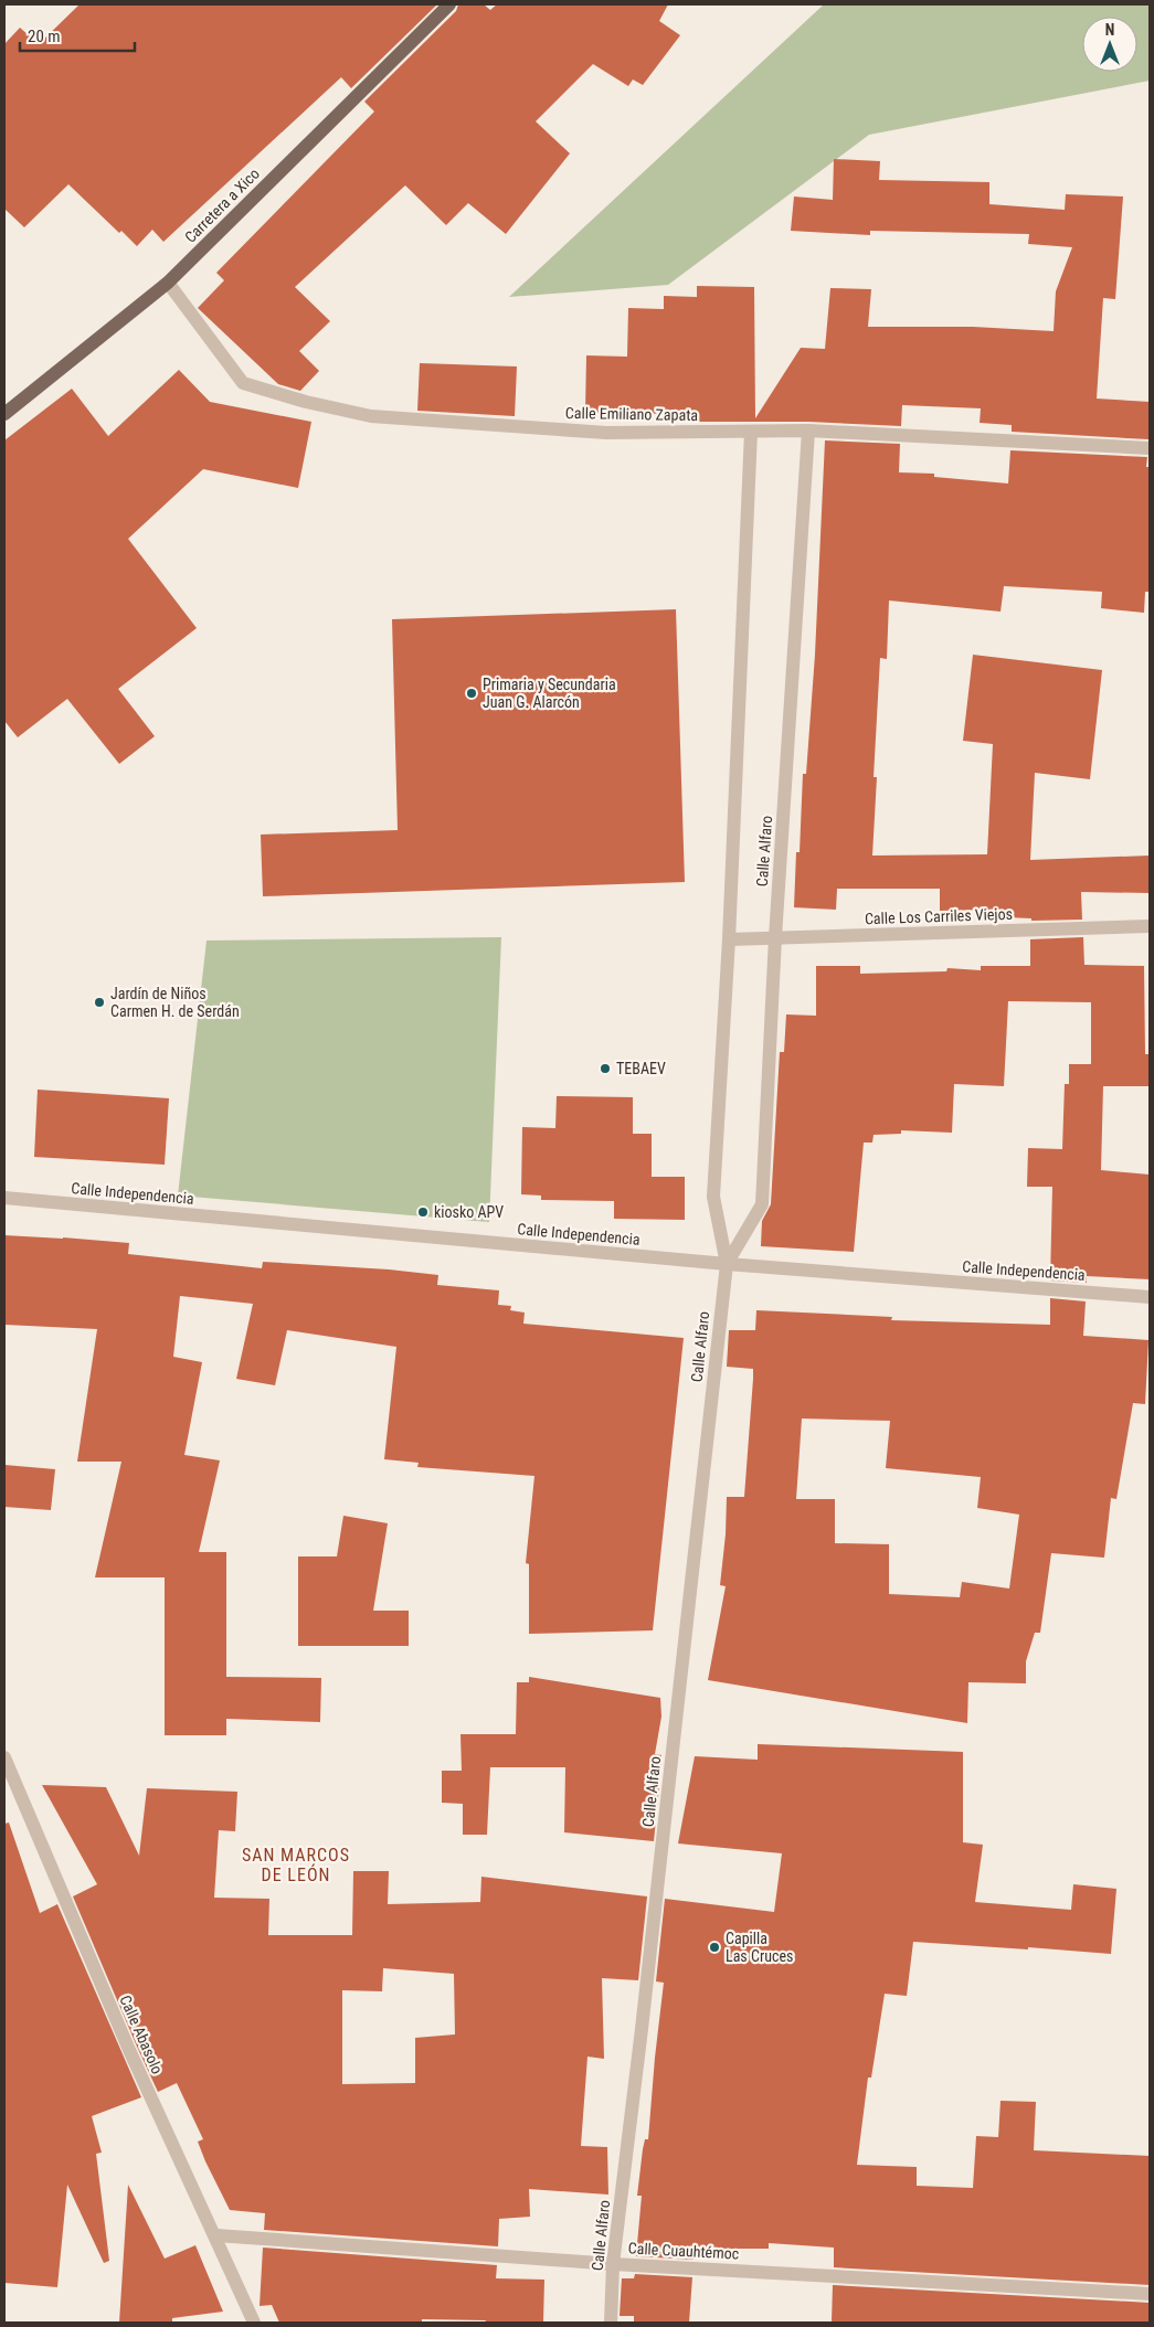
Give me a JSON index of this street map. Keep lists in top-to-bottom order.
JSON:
{
  "streets": {
    "main road": ["Carretera a Xico"],
    "street": [
      "Calle Emiliano Zapata",
      "Calle Alfaro",
      "Calle Los Carriles Viejos",
      "Calle Independencia",
      "Calle Abasolo",
      "Calle Cuauhtémoc"
    ]
  },
  "crossings": [
    ["Carretera a Xico", "Calle Emiliano Zapata"],
    ["Calle Emiliano Zapata", "Calle Alfaro"],
    ["Calle Alfaro", "Calle Los Carriles Viejos"],
    ["Calle Alfaro", "Calle Independencia"],
    ["Calle Alfaro", "Calle Cuauhtémoc"],
    ["Calle Abasolo", "Calle Cuauhtémoc"]
  ],
  "districts": ["SAN MARCOS DE LEÓN"],
  "places": [
    "Primaria y Secundaria Juan G. Alarcón",
    "Jardín de Niños Carmen H. de Serdán",
    "TEBAEV",
    "kiosko APV",
    "Capilla Las Cruces"
  ],
  "scale_bar": "20 m",
  "north": "top"
}
